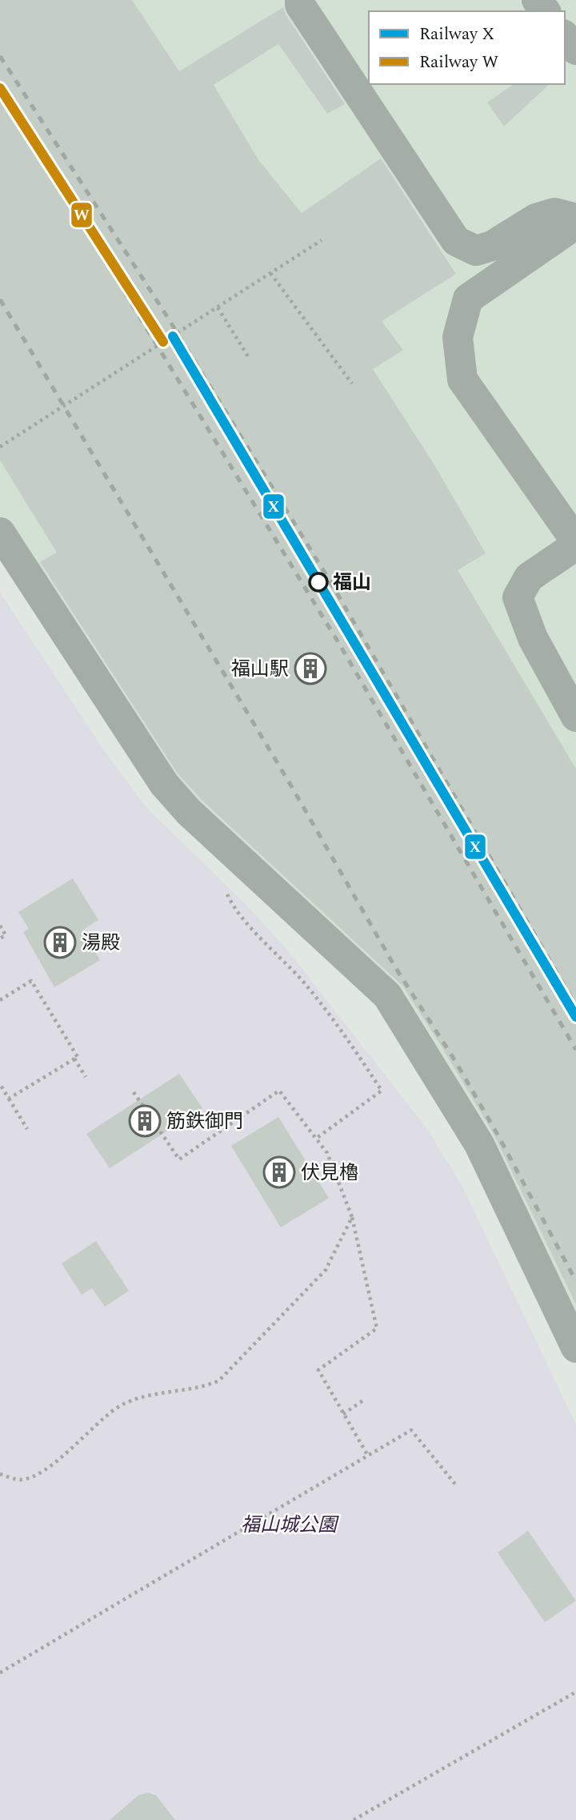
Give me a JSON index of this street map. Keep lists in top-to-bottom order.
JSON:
{
  "parks": ["福山城公園"],
  "places": {
    "other": ["福山"],
    "building": [
      "福山駅",
      "湯殿",
      "筋鉄御門",
      "伏見櫓"
    ]
  },
  "lines": ["rail line W", "rail line X"],
  "legend": ["Railway X", "Railway W"]
}
